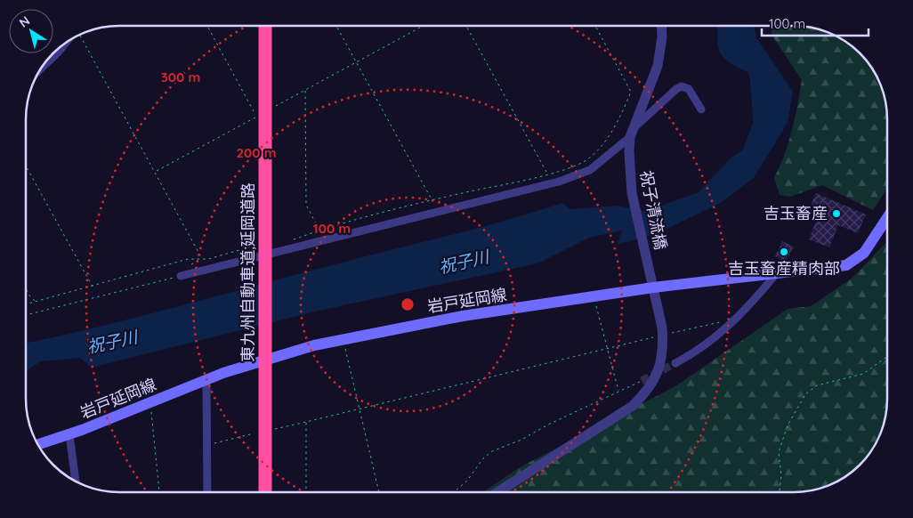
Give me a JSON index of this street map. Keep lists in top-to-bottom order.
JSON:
{
  "streets": {
    "highway": ["東九州自動車道;延岡道路"],
    "main road": ["岩戸延岡線"],
    "street": ["祝子清流橋"]
  },
  "crossings": [
    ["祝子清流橋", "岩戸延岡線"]
  ],
  "water": ["祝子川"],
  "places": ["吉玉畜産", "吉玉畜産精肉部"],
  "scale_bar": "100 m",
  "north": "top left",
  "rings": ["300 m", "200 m", "100 m"]
}
